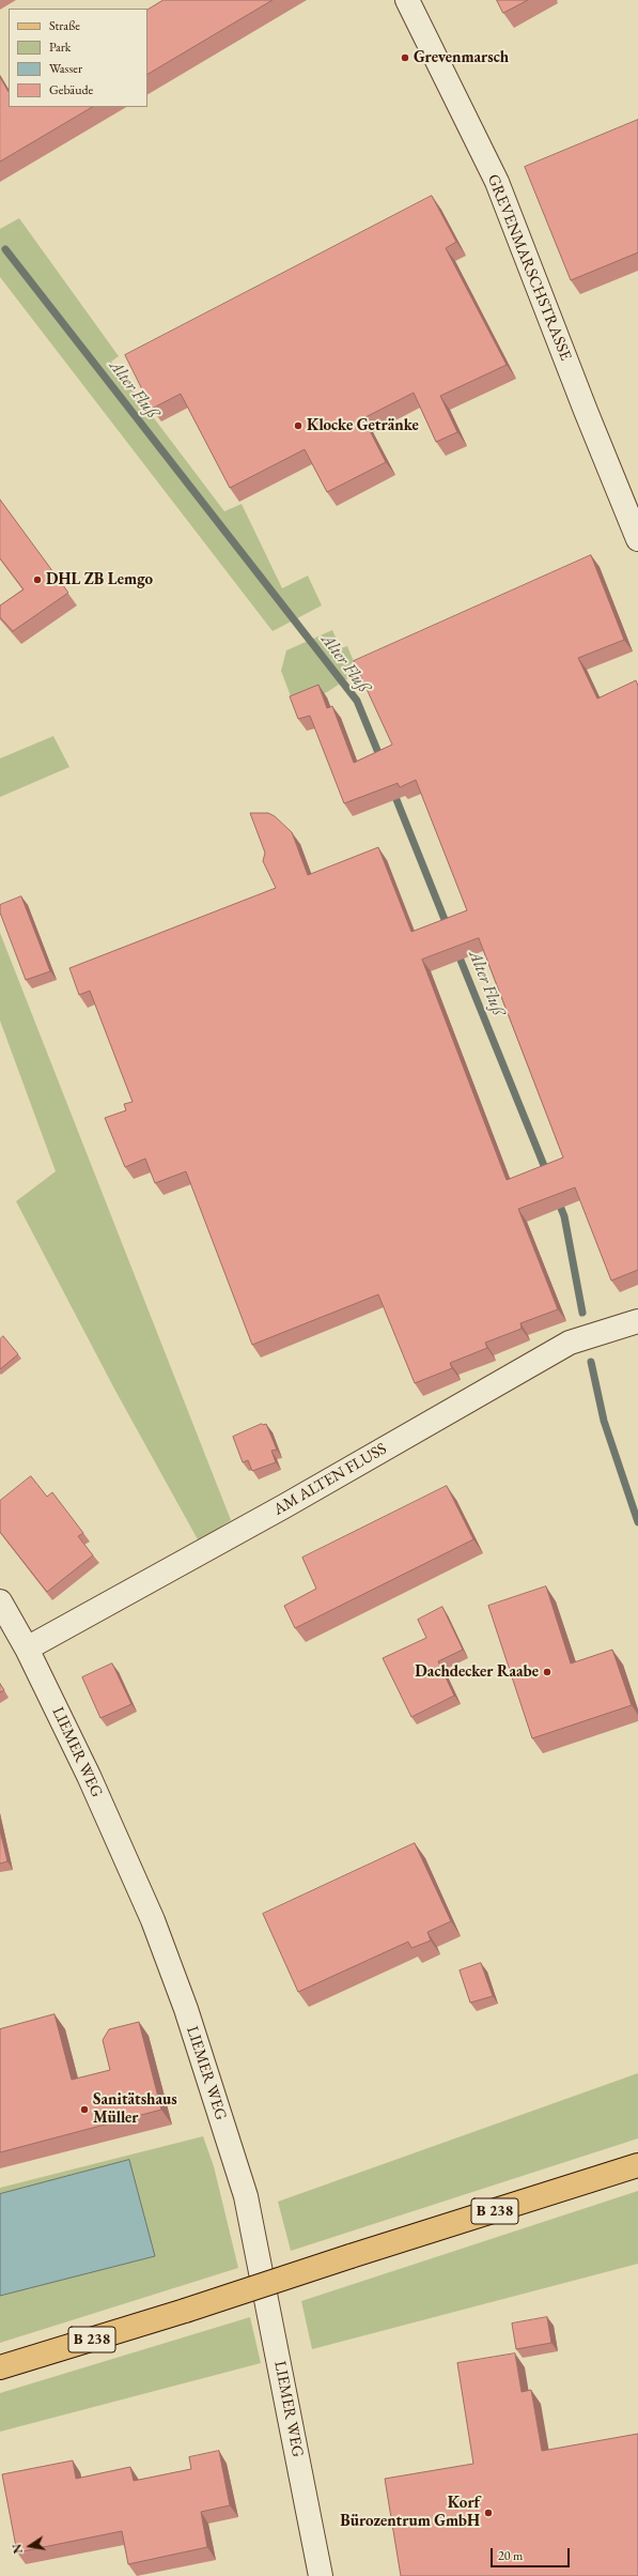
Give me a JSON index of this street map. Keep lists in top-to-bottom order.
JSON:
{
  "streets": {
    "main road": ["B 238"],
    "street": ["GREVENMARSCHSTRASSE", "AM ALTEN FLUSS", "LIEMER WEG"]
  },
  "crossings": [
    ["AM ALTEN FLUSS", "LIEMER WEG"]
  ],
  "water": ["Alter Fluß"],
  "places": [
    "Grevenmarsch",
    "Klocke Getränke",
    "DHL ZB Lemgo",
    "Dachdecker Raabe",
    "Sanitätshaus Müller",
    "Korf Bürozentrum GmbH"
  ],
  "legend": [
    "Straße",
    "Park",
    "Wasser",
    "Gebäude"
  ],
  "scale_bar": "20 m",
  "north": "left"
}
